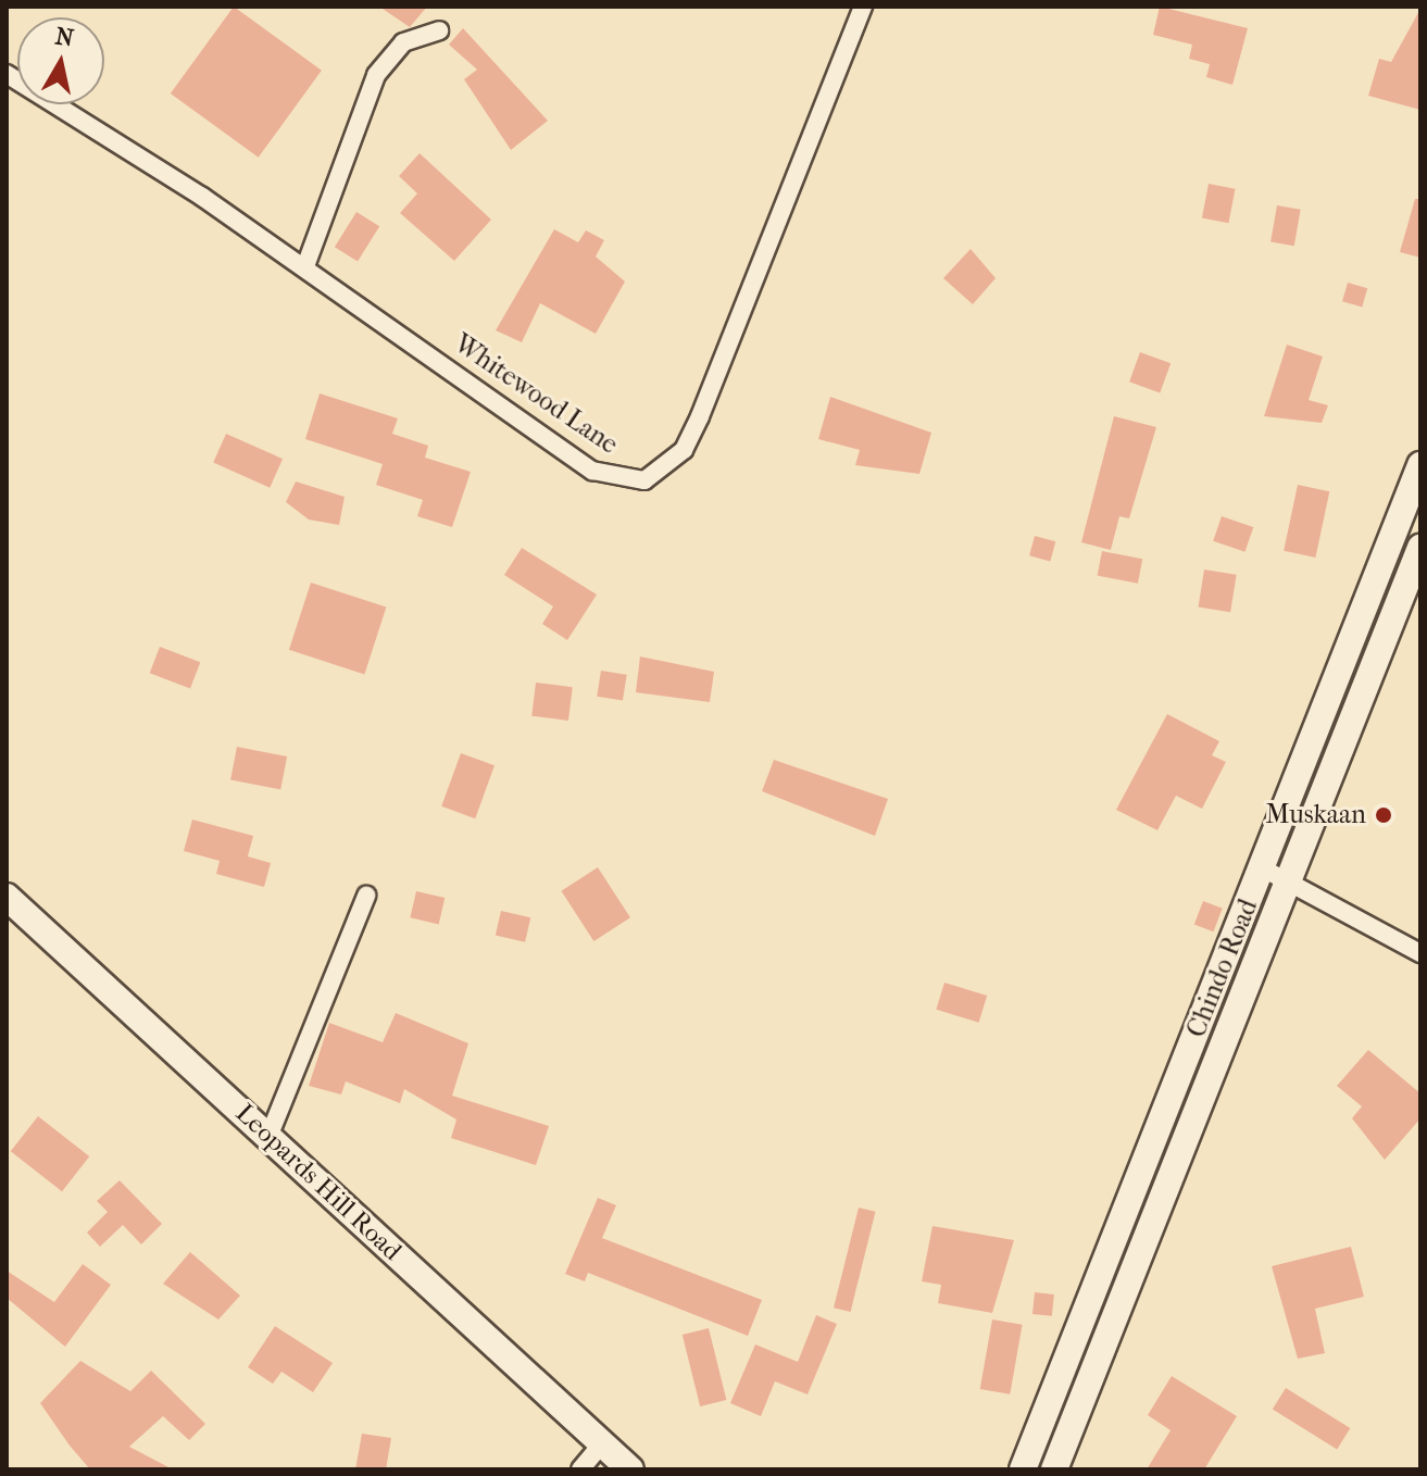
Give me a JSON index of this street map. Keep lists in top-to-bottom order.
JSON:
{
  "streets": {
    "main road": ["Chindo Road", "Leopards Hill Road"],
    "street": ["Whitewood Lane"]
  },
  "places": ["Muskaan"],
  "north": "top"
}
